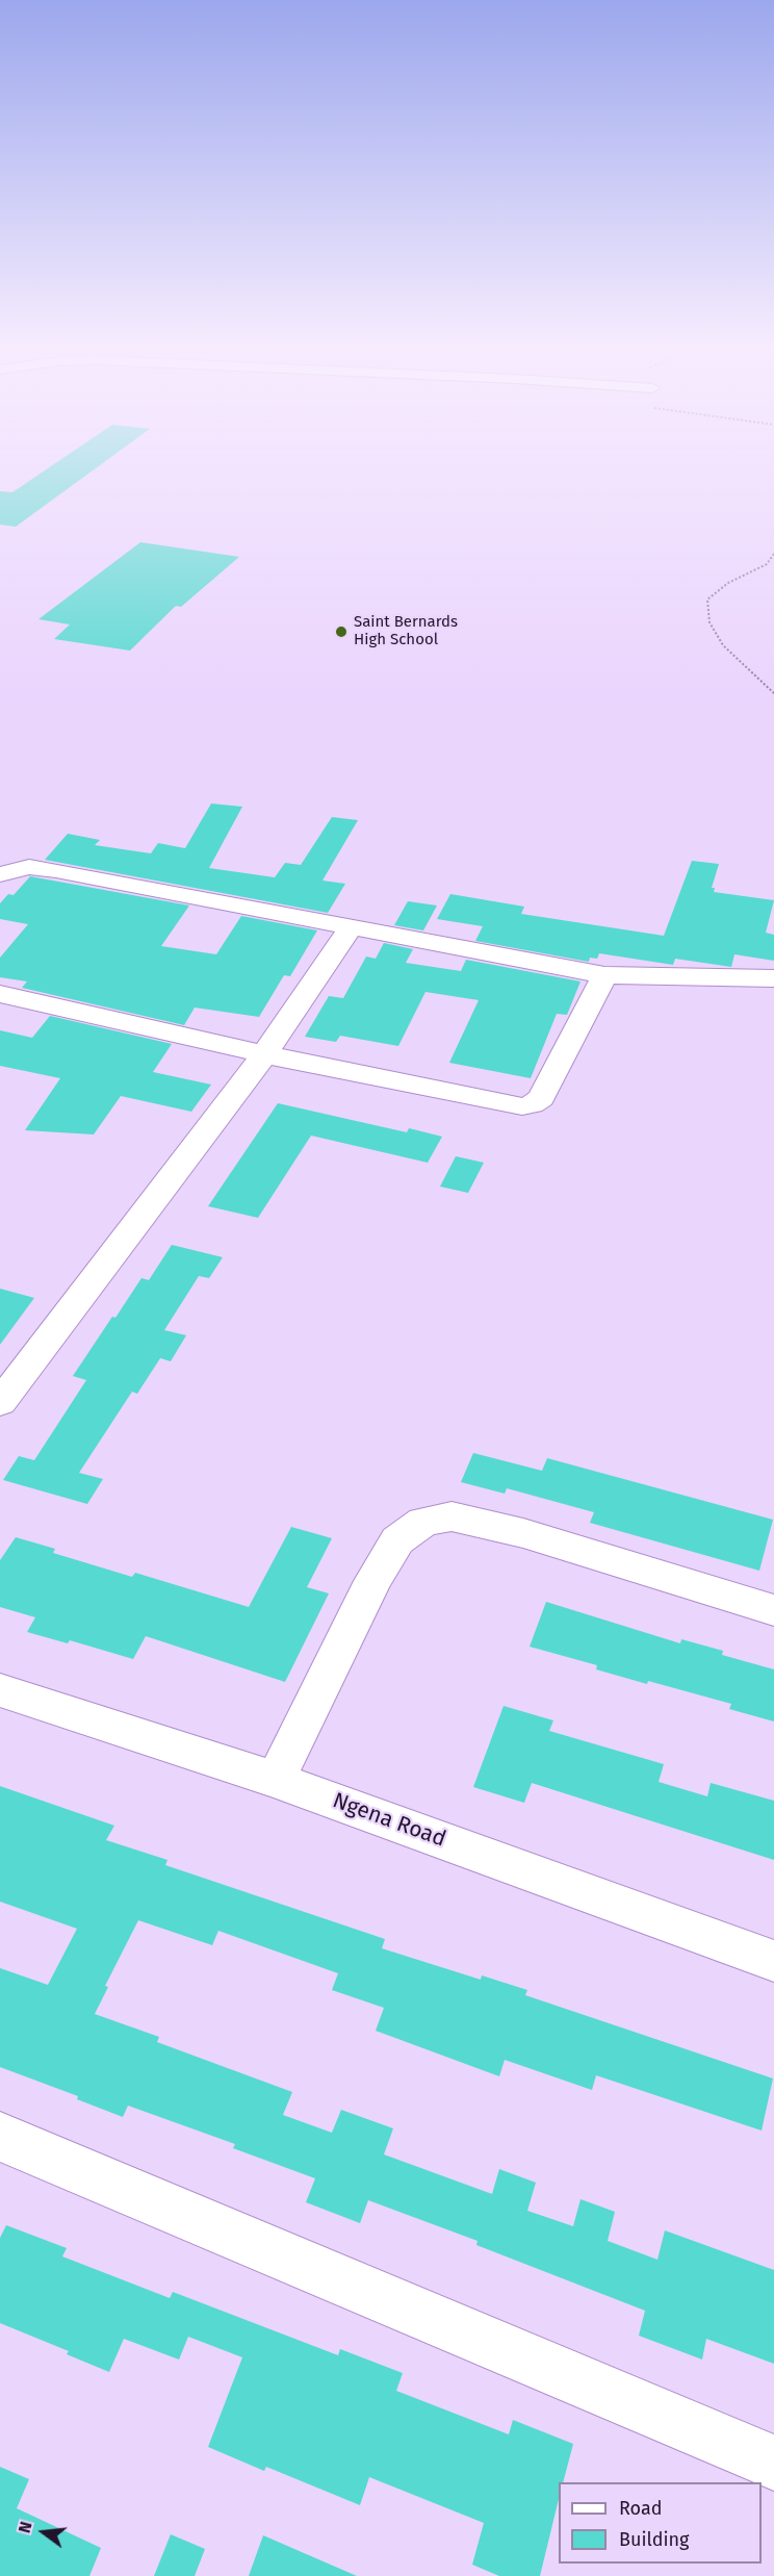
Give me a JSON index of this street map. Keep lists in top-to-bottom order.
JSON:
{
  "streets": {
    "street": ["Ngena Road"]
  },
  "places": ["Saint Bernards High School"],
  "legend": ["Road", "Building"],
  "north": "left"
}
